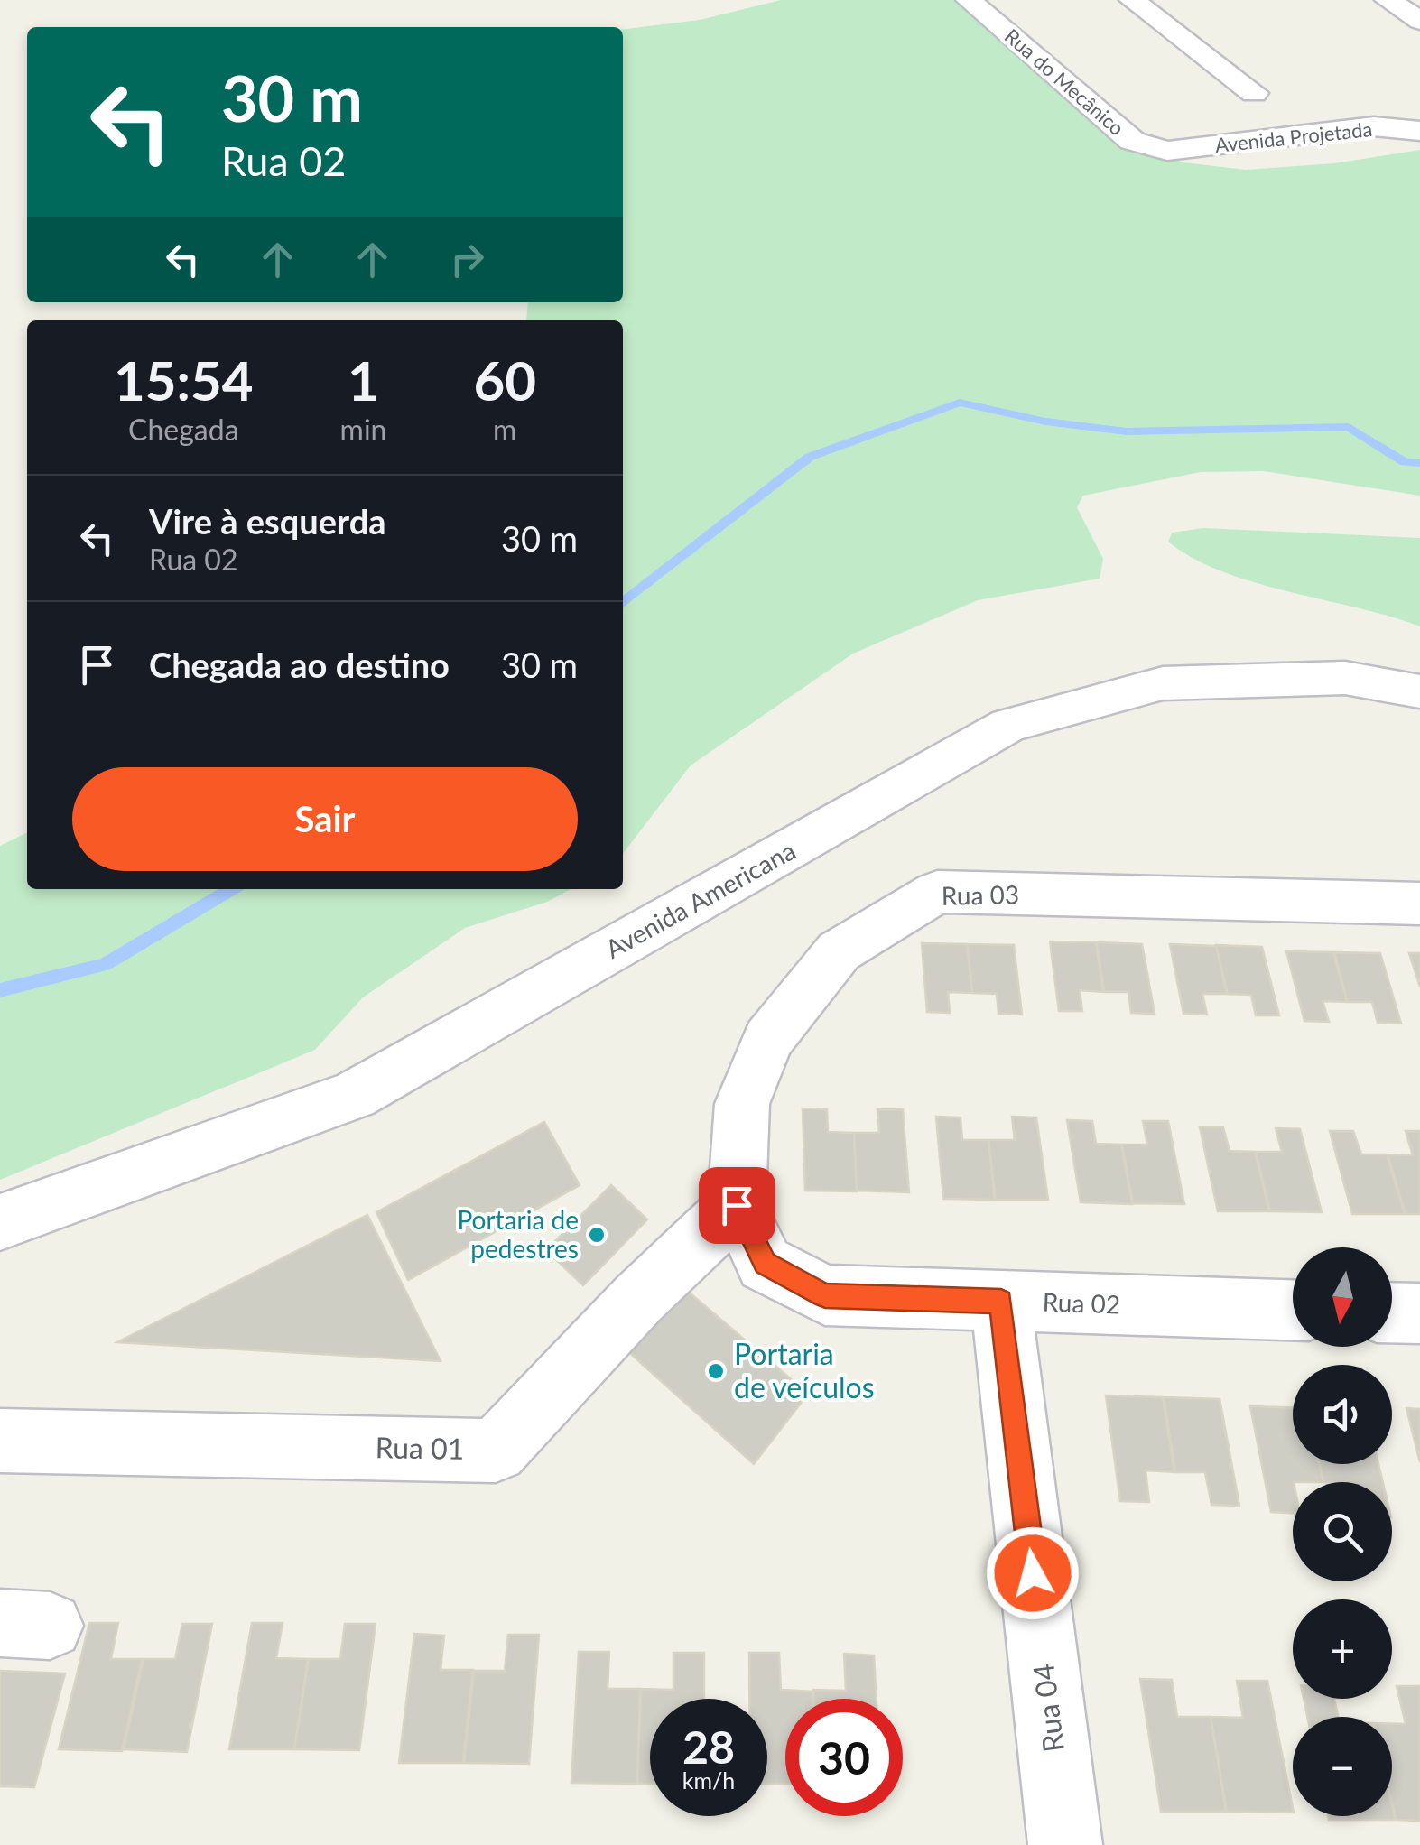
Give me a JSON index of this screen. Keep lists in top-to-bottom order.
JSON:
{
  "streets": {
    "street": [
      "Rua do Mecânico",
      "Avenida Projetada",
      "Rua 03",
      "Avenida Americana",
      "Rua 02",
      "Rua 01",
      "Rua 04"
    ]
  },
  "crossings": [
    ["Rua do Mecânico", "Avenida Projetada"],
    ["Rua 03", "Rua 02"],
    ["Rua 03", "Rua 01"],
    ["Rua 02", "Rua 01"],
    ["Rua 02", "Rua 04"]
  ],
  "places": ["Portaria de pedestres", "Portaria de veículos"],
  "north": "bottom",
  "page": {
    "turn": ["30 m", "Rua 02"],
    "eta": [
      "15:54",
      "Chegada",
      "1",
      "min",
      "60",
      "m"
    ],
    "list": [
      {
        "name": "Vire à esquerda",
        "note": "Rua 02",
        "value": "30 m"
      },
      {
        "name": "Chegada ao destino",
        "value": "30 m"
      }
    ],
    "buttons": "Sair",
    "map_buttons": ["+", "−"],
    "speed": "28 km/h",
    "limit": "30"
  }
}
